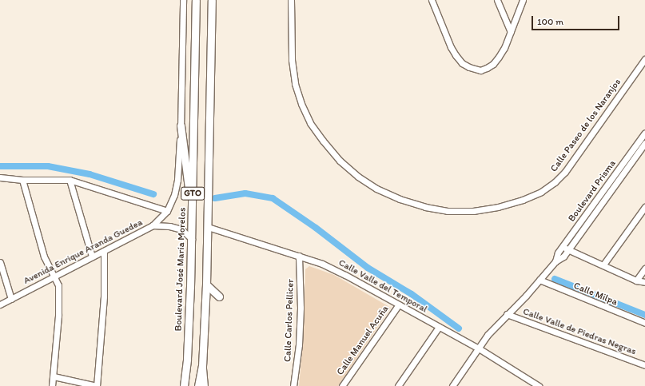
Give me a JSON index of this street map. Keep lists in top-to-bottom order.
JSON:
{
  "streets": {
    "main road": ["GTO", "Boulevard José María Morelos"],
    "street": [
      "Calle Paseo de los Naranjos",
      "Boulevard Prisma",
      "Avenida Enrique Aranda Guedea",
      "Calle Valle del Temporal",
      "Calle Milpa",
      "Calle Carlos Pellicer",
      "Calle Valle de Piedras Negras",
      "Calle Manuel Acuña"
    ]
  },
  "crossings": [
    ["Boulevard Prisma", "Calle Valle del Temporal"],
    ["Boulevard Prisma", "Calle Milpa"],
    ["Boulevard Prisma", "Calle Valle de Piedras Negras"],
    ["GTO", "Calle Valle del Temporal"],
    ["Avenida Enrique Aranda Guedea", "Boulevard José María Morelos"],
    ["Calle Valle del Temporal", "Calle Carlos Pellicer"],
    ["Calle Valle del Temporal", "Calle Manuel Acuña"]
  ],
  "scale_bar": "100 m"
}
